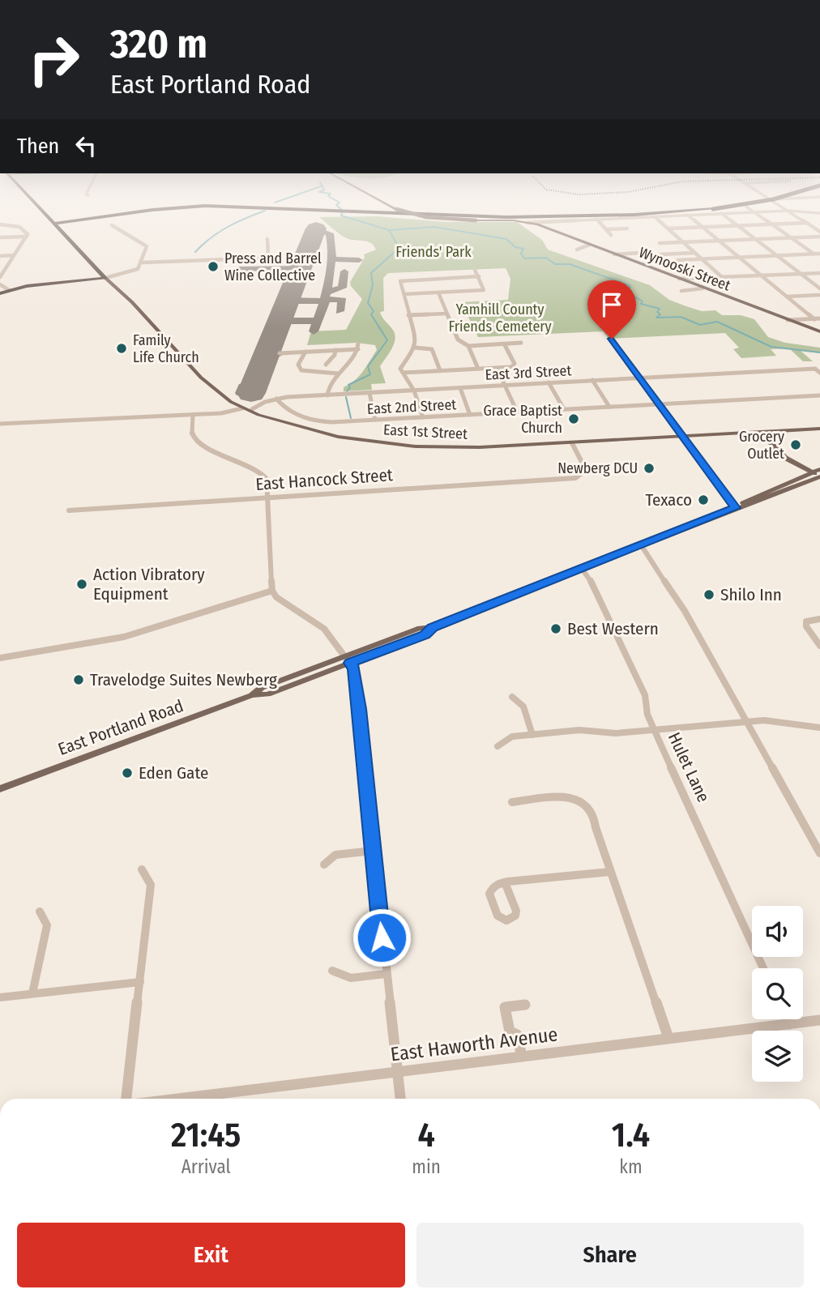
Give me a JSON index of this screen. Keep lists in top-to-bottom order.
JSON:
{
  "streets": {
    "main road": ["Wynooski Street", "East 1st Street", "East Portland Road"],
    "street": [
      "East 3rd Street",
      "East 2nd Street",
      "East Hancock Street",
      "Hulet Lane",
      "East Haworth Avenue"
    ]
  },
  "crossings": [
    ["East 3rd Street", "East 2nd Street"],
    ["East 1st Street", "East Hancock Street"],
    ["East Portland Road", "Hulet Lane"]
  ],
  "parks": ["Friends' Park", "Yamhill County Friends Cemetery"],
  "places": [
    "Press and Barrel Wine Collective",
    "Family Life Church",
    "Grace Baptist Church",
    "Grocery Outlet",
    "Newberg DCU",
    "Texaco",
    "Action Vibratory Equipment",
    "Shilo Inn",
    "Best Western",
    "Travelodge Suites Newberg",
    "Eden Gate"
  ],
  "page": {
    "turn": ["320 m", "East Portland Road"],
    "then": "Then",
    "eta": [
      "21:45",
      "Arrival",
      "4",
      "min",
      "1.4",
      "km"
    ],
    "buttons": ["Exit", "Share"]
  }
}
